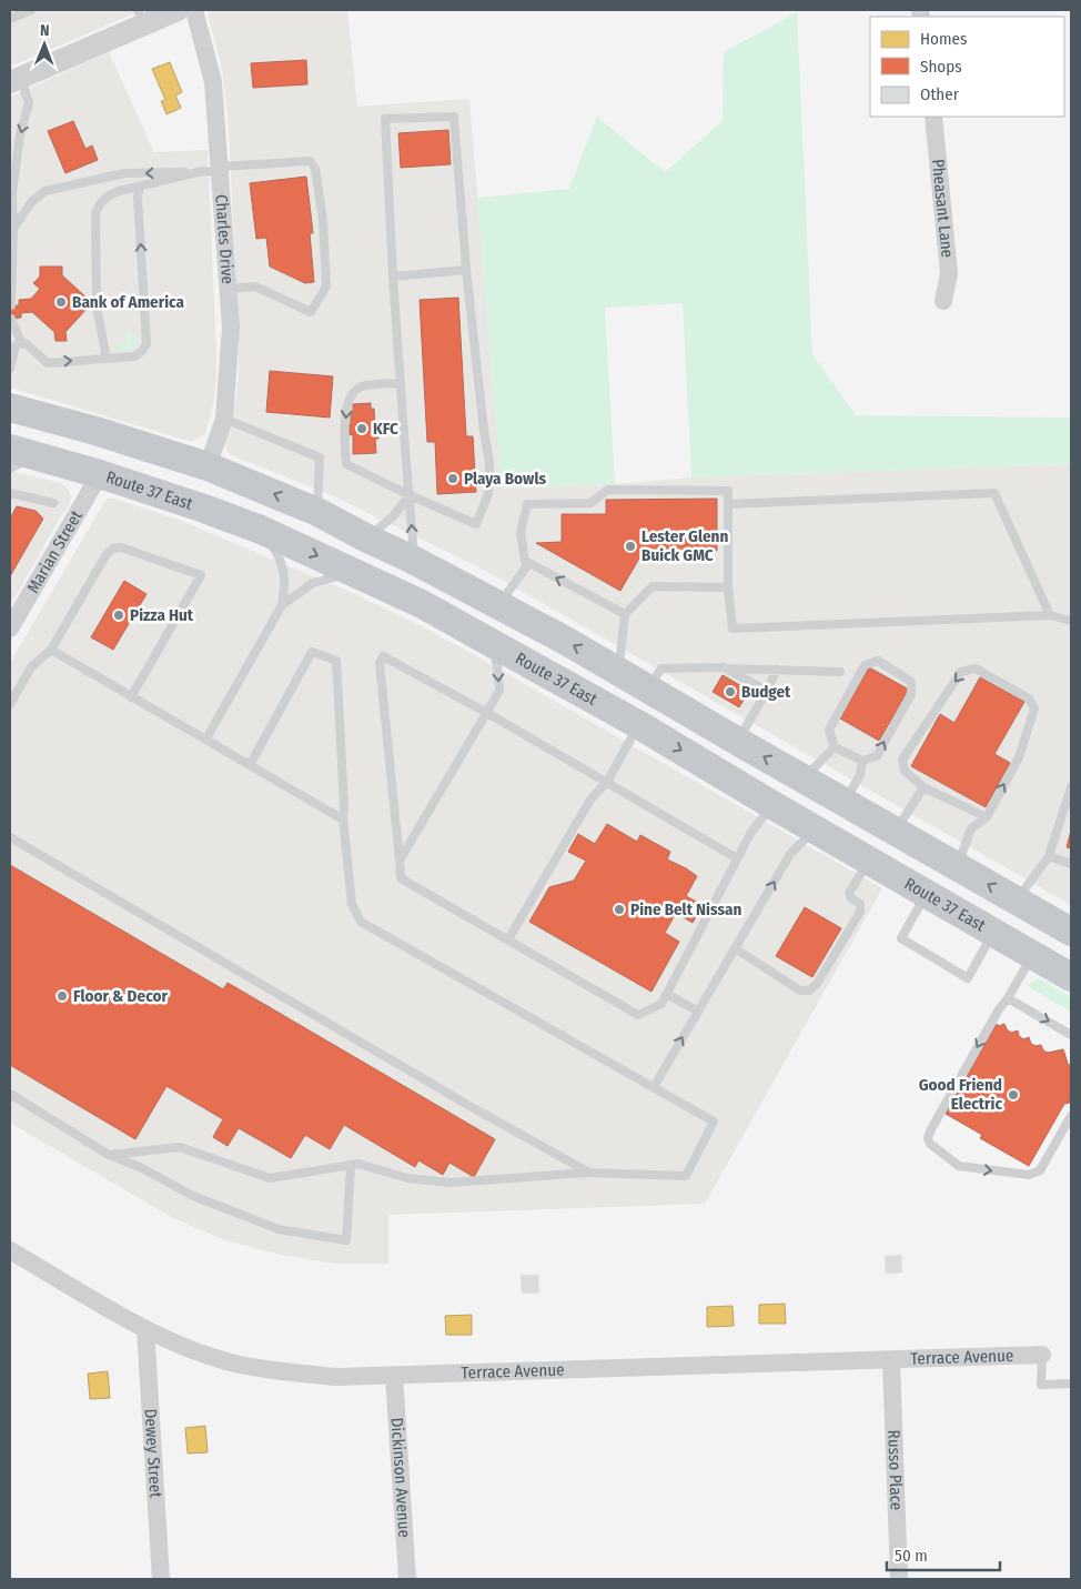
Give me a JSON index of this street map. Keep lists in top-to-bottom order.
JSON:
{
  "streets": {
    "highway": ["Route 37 East"],
    "street": [
      "Pheasant Lane",
      "Charles Drive",
      "Marian Street",
      "Terrace Avenue",
      "Dewey Street",
      "Russo Place",
      "Dickinson Avenue"
    ]
  },
  "crossings": [
    ["Route 37 East", "Marian Street"],
    ["Terrace Avenue", "Dewey Street"],
    ["Terrace Avenue", "Russo Place"],
    ["Terrace Avenue", "Dickinson Avenue"]
  ],
  "places": [
    "Bank of America",
    "KFC",
    "Playa Bowls",
    "Lester Glenn Buick GMC",
    "Pizza Hut",
    "Budget",
    "Pine Belt Nissan",
    "Floor & Decor",
    "Good Friend Electric"
  ],
  "legend": ["Homes", "Shops", "Other"],
  "scale_bar": "50 m",
  "north": "top"
}
